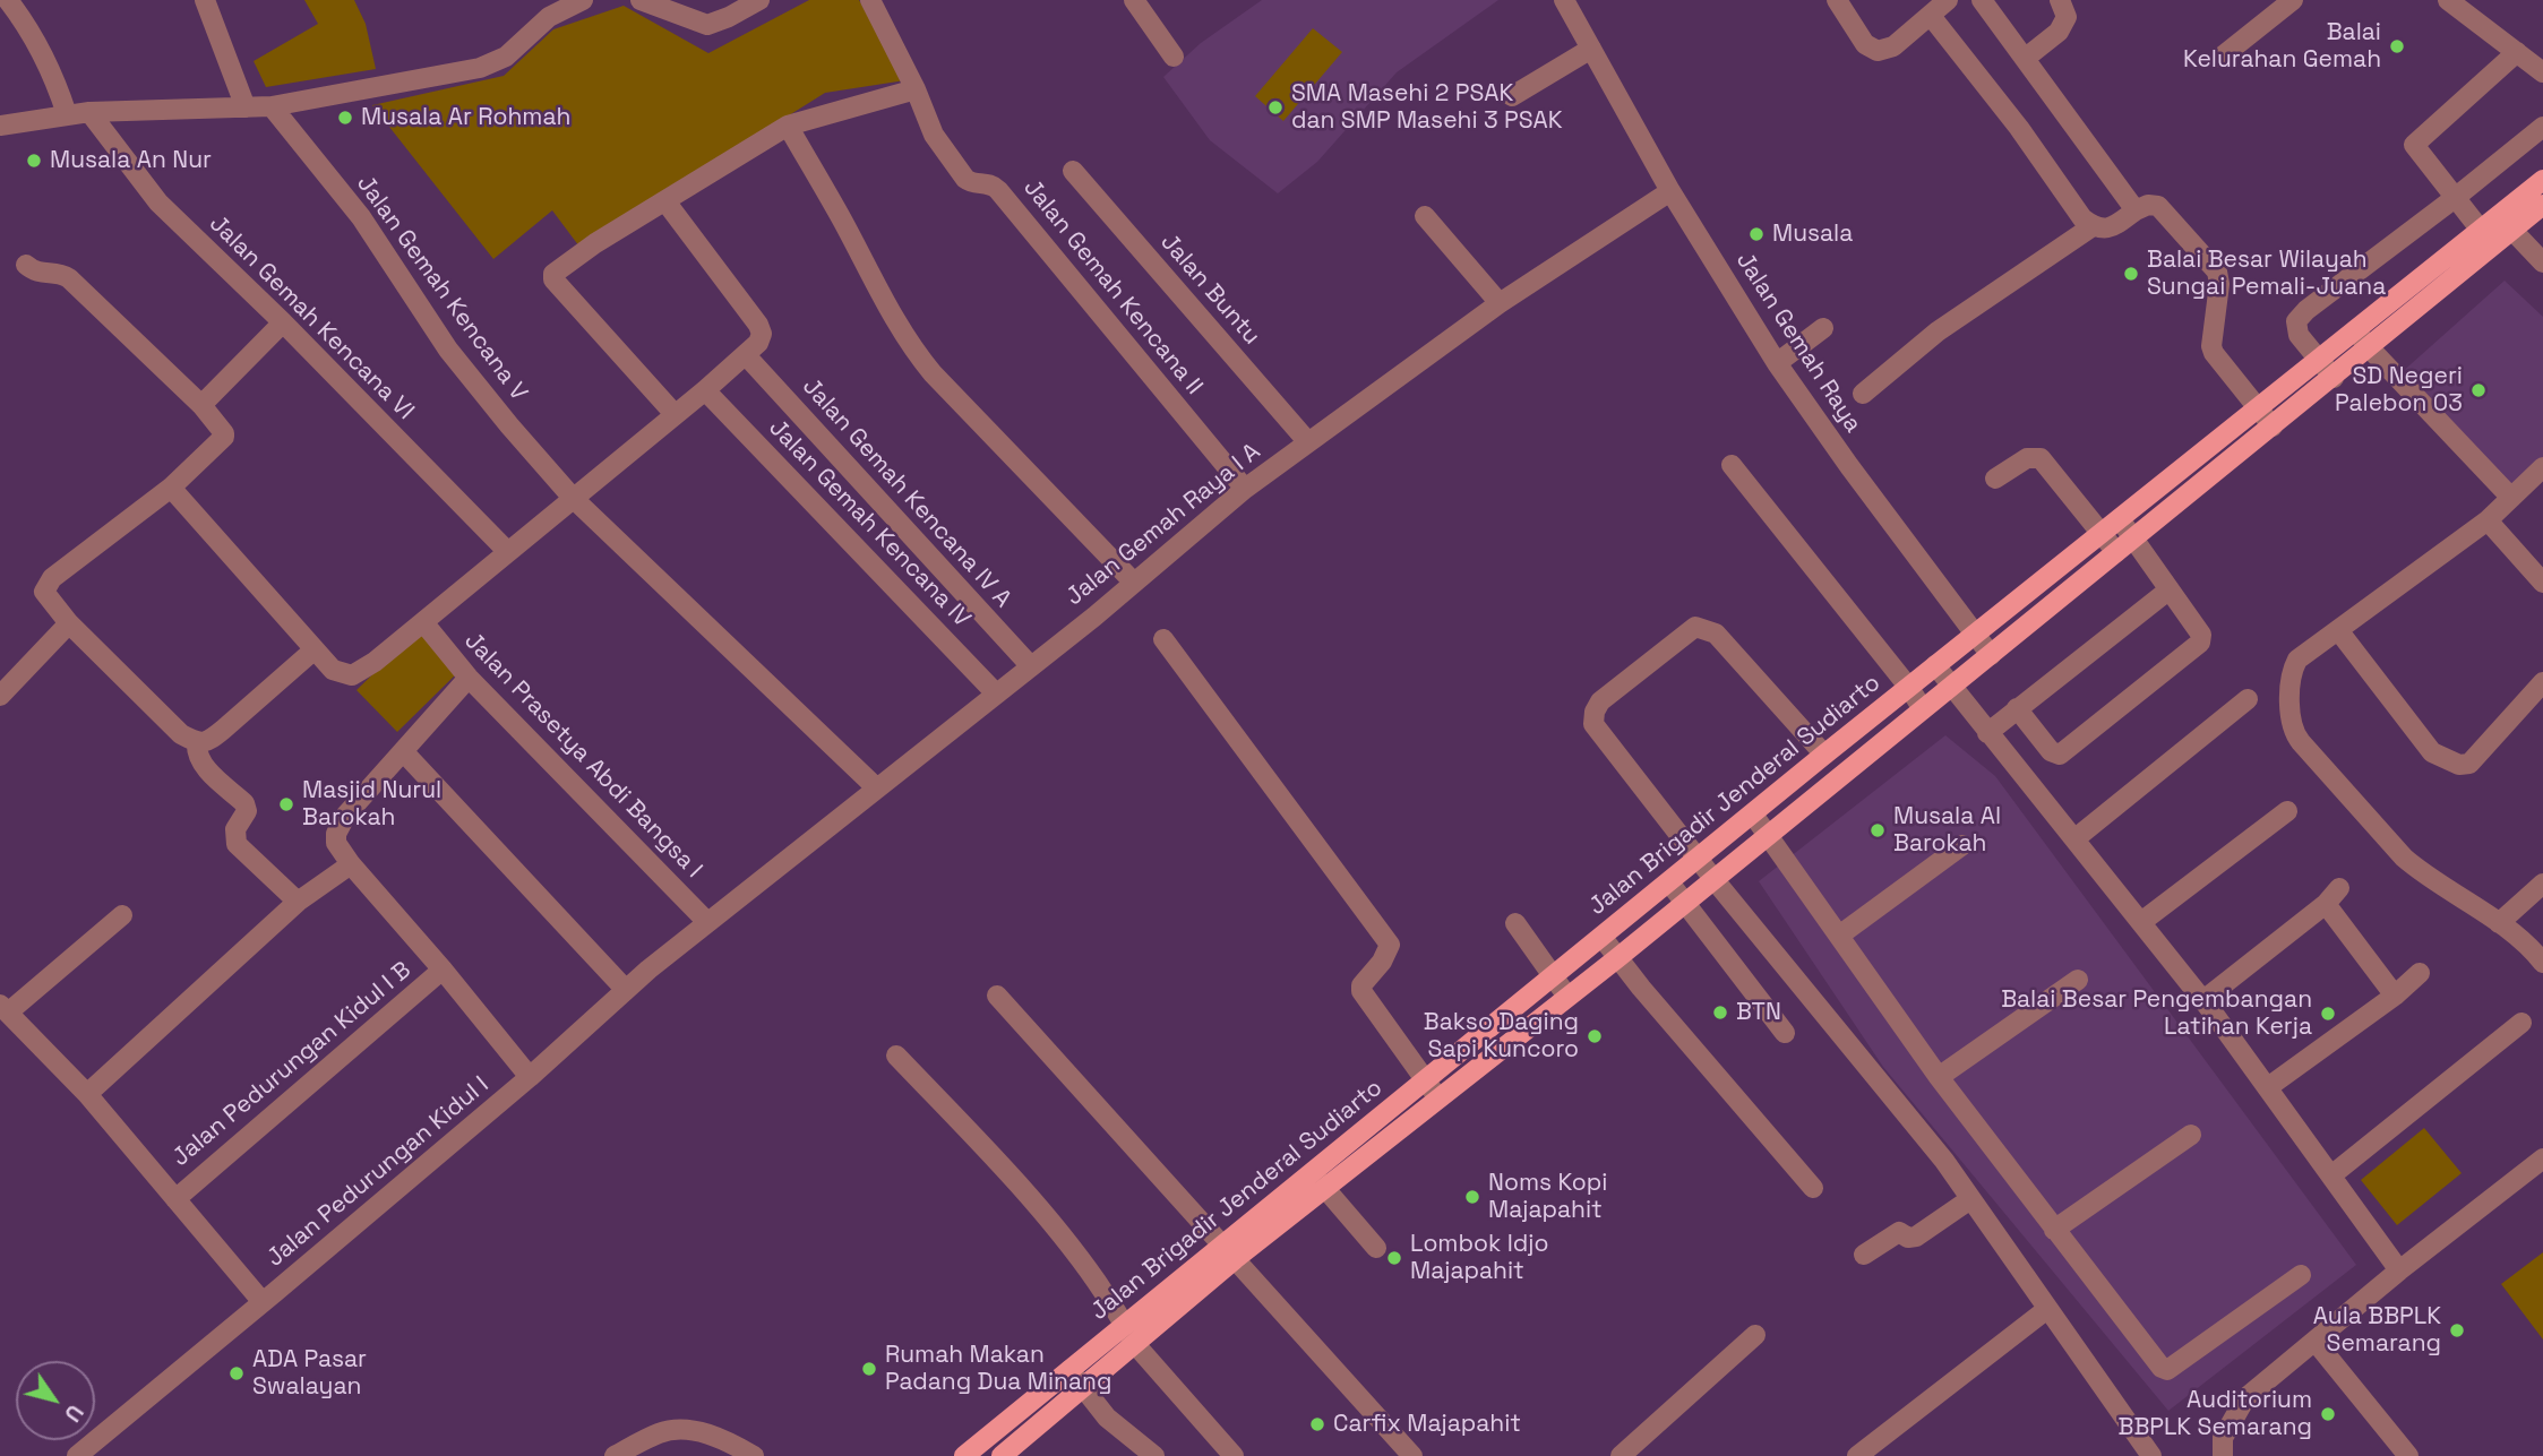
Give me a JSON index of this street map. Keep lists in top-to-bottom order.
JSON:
{
  "streets": {
    "main road": ["Jalan Brigadir Jenderal Sudiarto"],
    "street": [
      "Jalan Gemah Kencana II",
      "Jalan Gemah Kencana V",
      "Jalan Buntu",
      "Jalan Gemah Kencana VI",
      "Jalan Gemah Raya",
      "Jalan Gemah Kencana IV A",
      "Jalan Gemah Kencana IV",
      "Jalan Gemah Raya I A",
      "Jalan Prasetya Abdi Bangsa I",
      "Jalan Pedurungan Kidul I B",
      "Jalan Pedurungan Kidul I"
    ]
  },
  "crossings": [
    ["Jalan Gemah Kencana II", "Jalan Gemah Raya I A"],
    ["Jalan Gemah Kencana V", "Jalan Gemah Raya I A"],
    ["Jalan Buntu", "Jalan Gemah Raya I A"],
    ["Jalan Gemah Raya", "Jalan Gemah Raya I A"],
    ["Jalan Gemah Raya", "Jalan Brigadir Jenderal Sudiarto"],
    ["Jalan Gemah Kencana IV A", "Jalan Gemah Raya I A"],
    ["Jalan Gemah Kencana IV", "Jalan Gemah Raya I A"],
    ["Jalan Gemah Raya I A", "Jalan Prasetya Abdi Bangsa I"],
    ["Jalan Gemah Raya I A", "Jalan Pedurungan Kidul I"],
    ["Jalan Prasetya Abdi Bangsa I", "Jalan Pedurungan Kidul I"]
  ],
  "places": [
    "Balai Kelurahan Gemah",
    "SMA Masehi 2 PSAK dan SMP Masehi 3 PSAK",
    "Musala Ar Rohmah",
    "Musala An Nur",
    "Musala",
    "Balai Besar Wilayah Sungai Pemali-Juana",
    "SD Negeri Palebon 03",
    "Masjid Nurul Barokah",
    "Musala Al Barokah",
    "BTN",
    "Balai Besar Pengembangan Latihan Kerja",
    "Bakso Daging Sapi Kuncoro",
    "Noms Kopi Majapahit",
    "Lombok Idjo Majapahit",
    "Aula BBPLK Semarang",
    "Rumah Makan Padang Dua Minang",
    "ADA Pasar Swalayan",
    "Auditorium BBPLK Semarang",
    "Carfix Majapahit"
  ],
  "north": "bottom right"
}
